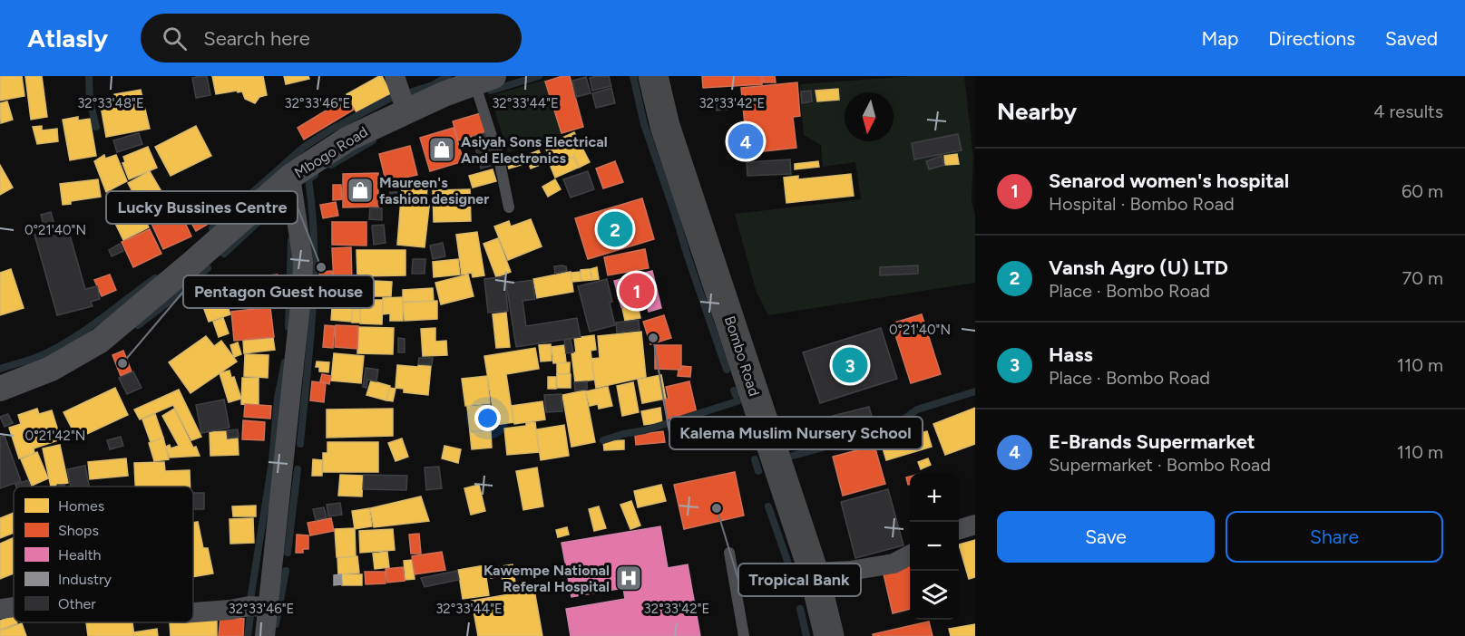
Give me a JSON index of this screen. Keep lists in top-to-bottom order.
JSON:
{
  "streets": {
    "main road": ["Bombo Road"],
    "street": ["Mbogo Road"]
  },
  "places": {
    "shop": ["Asiyah Sons Electrical And Electronics", "Maureen's fashion designer"],
    "other": [
      "Lucky Bussines Centre",
      "Kalema Muslim Nursery School",
      "Pentagon Guest house",
      "Tropical Bank"
    ],
    "hospital": ["Kawempe National Referal Hospital"]
  },
  "legend": [
    "Homes",
    "Shops",
    "Health",
    "Industry",
    "Other"
  ],
  "north": "bottom",
  "page": {
    "header": "Atlasly",
    "search": "Search here",
    "nav": ["Map", "Directions", "Saved"],
    "heading": ["Nearby", "4 results"],
    "pins": [
      "4",
      "2",
      "1",
      "3"
    ],
    "list": [
      {
        "mark": "1",
        "name": "Senarod women's hospital",
        "note": "Hospital · Bombo Road",
        "value": "60 m"
      },
      {
        "mark": "2",
        "name": "Vansh Agro (U) LTD",
        "note": "Place · Bombo Road",
        "value": "70 m"
      },
      {
        "mark": "3",
        "name": "Hass",
        "note": "Place · Bombo Road",
        "value": "110 m"
      },
      {
        "mark": "4",
        "name": "E-Brands Supermarket",
        "note": "Supermarket · Bombo Road",
        "value": "110 m"
      }
    ],
    "map_buttons": ["+", "−"],
    "buttons": ["Save", "Share"]
  },
  "coordinates": [
    "32°33'48\"E",
    "32°33'46\"E",
    "32°33'44\"E",
    "32°33'42\"E",
    "0°21'40\"N",
    "0°21'42\"N"
  ]
}
